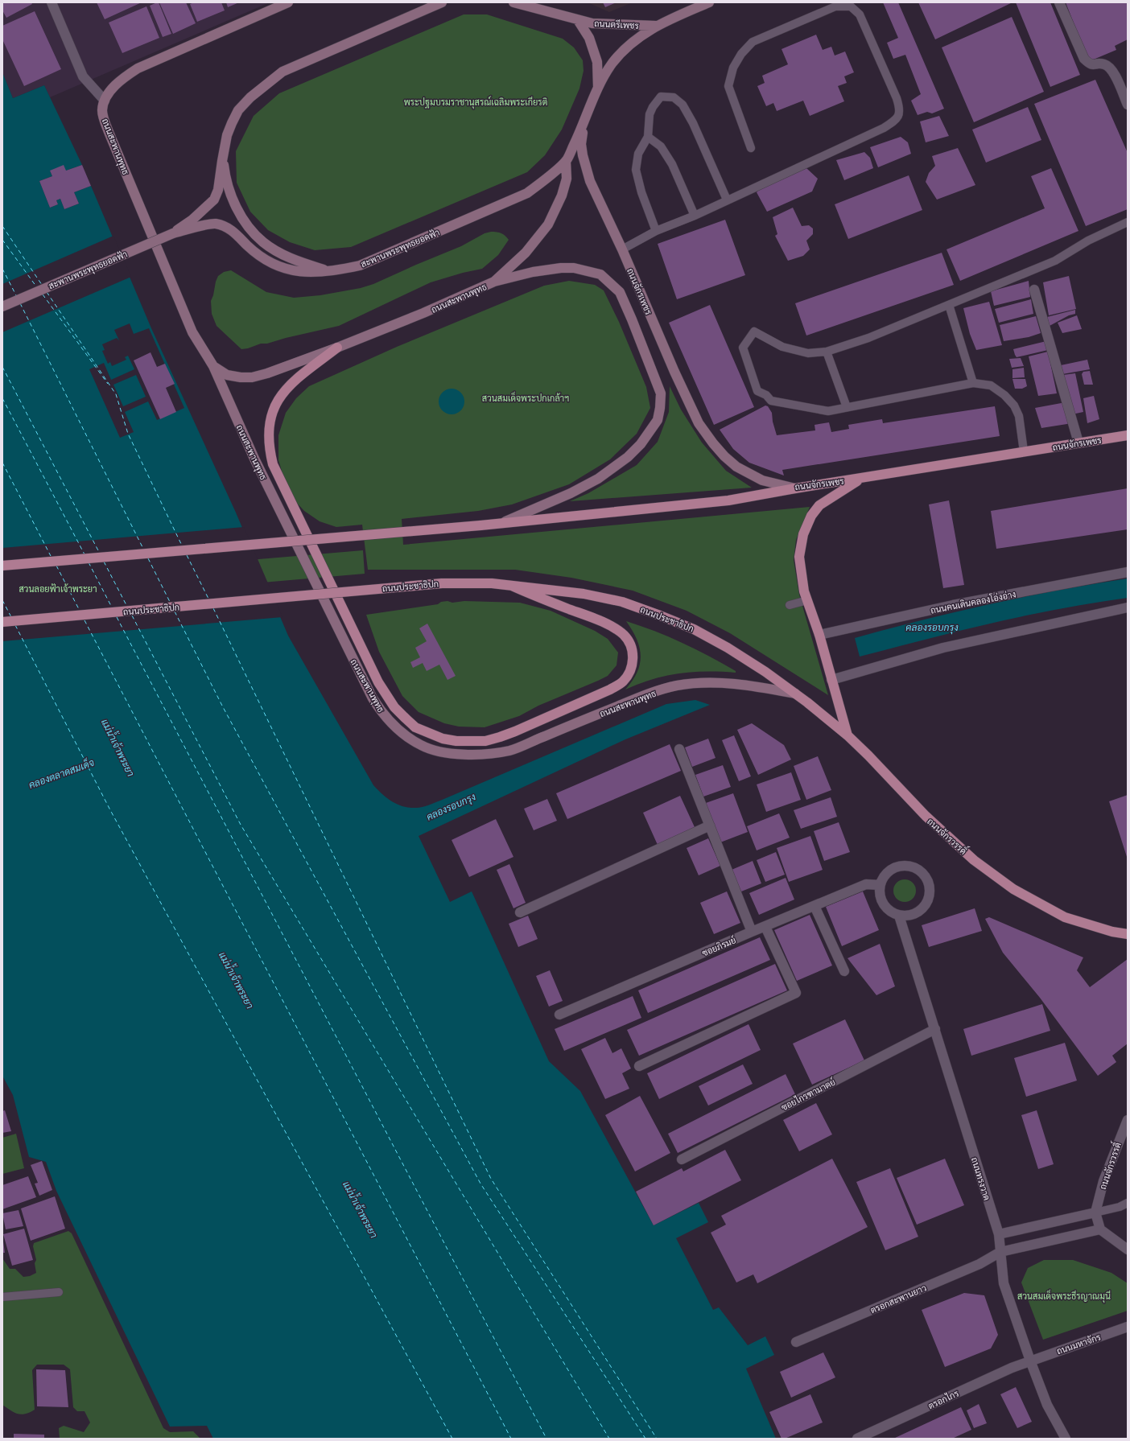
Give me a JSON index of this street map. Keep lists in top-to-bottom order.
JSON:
{
  "streets": {
    "main road": ["ถนนจักรเพชร", "ถนนประชาธิปก", "ถนนจักรวรรดิ์"],
    "street": [
      "ถนนตรีเพชร",
      "ถนนสะพานพุทธ",
      "สะพานพระพุทธยอดฟ้า",
      "ถนนคนเดินคลองโอ่งอ่าง",
      "ซอยภิรมย์",
      "ซอยไกรฑามาตย์",
      "ถนนทรงวาด",
      "ตรอกสะพานยาว",
      "ถนนมหาจักร",
      "ตรอกไกร"
    ]
  },
  "crossings": [
    ["ถนนตรีเพชร", "ถนนจักรเพชร"],
    ["ถนนสะพานพุทธ", "สะพานพระพุทธยอดฟ้า"],
    ["ถนนสะพานพุทธ", "ถนนจักรเพชร"],
    ["ถนนสะพานพุทธ", "ถนนประชาธิปก"],
    ["ถนนสะพานพุทธ", "ถนนจักรวรรดิ์"],
    ["สะพานพระพุทธยอดฟ้า", "ถนนจักรเพชร"],
    ["ถนนประชาธิปก", "ถนนจักรวรรดิ์"],
    ["ซอยภิรมย์", "ถนนทรงวาด"],
    ["ซอยไกรฑามาตย์", "ถนนทรงวาด"],
    ["ถนนทรงวาด", "ตรอกสะพานยาว"],
    ["ถนนทรงวาด", "ถนนมหาจักร"],
    ["ถนนทรงวาด", "ตรอกไกร"],
    ["ถนนมหาจักร", "ตรอกไกร"]
  ],
  "water": ["คลองรอบกรุง", "แม่น้ำเจ้าพระยา", "คลองตลาดสมเด็จ"],
  "parks": [
    "พระปฐมบรมราชานุสรณ์เฉลิมพระเกียรติ",
    "สวนสมเด็จพระปกเกล้าฯ",
    "สวนลอยฟ้าเจ้าพระยา",
    "สวนสมเด็จพระธีรญาณมุนี"
  ]
}
